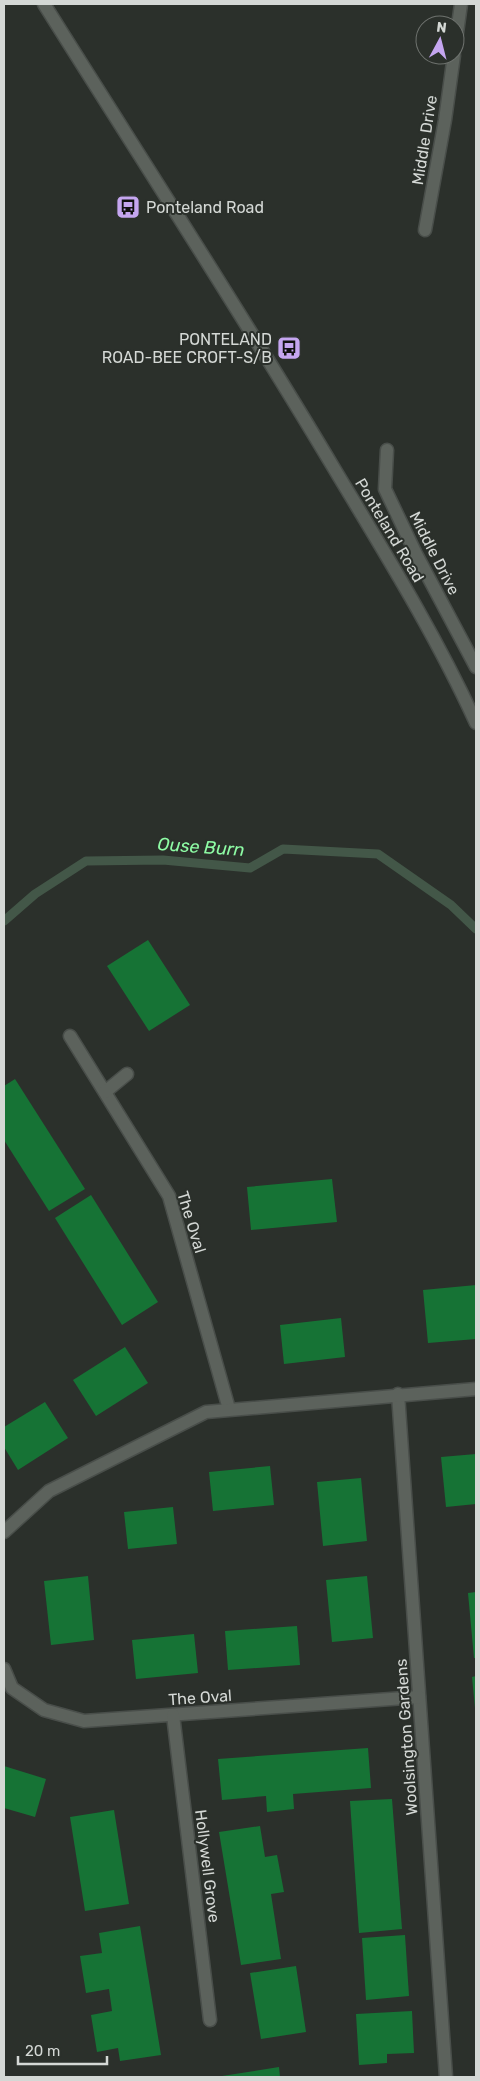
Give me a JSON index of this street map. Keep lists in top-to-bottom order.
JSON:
{
  "streets": {
    "street": [
      "Middle Drive",
      "Ponteland Road",
      "The Oval",
      "Woolsington Gardens",
      "Hollywell Grove"
    ]
  },
  "crossings": [
    ["The Oval", "Woolsington Gardens"],
    ["The Oval", "Hollywell Grove"]
  ],
  "water": ["Ouse Burn"],
  "places": {
    "bus stop": ["Ponteland Road", "PONTELAND ROAD-BEE CROFT-S/B"]
  },
  "scale_bar": "20 m",
  "north": "top"
}
